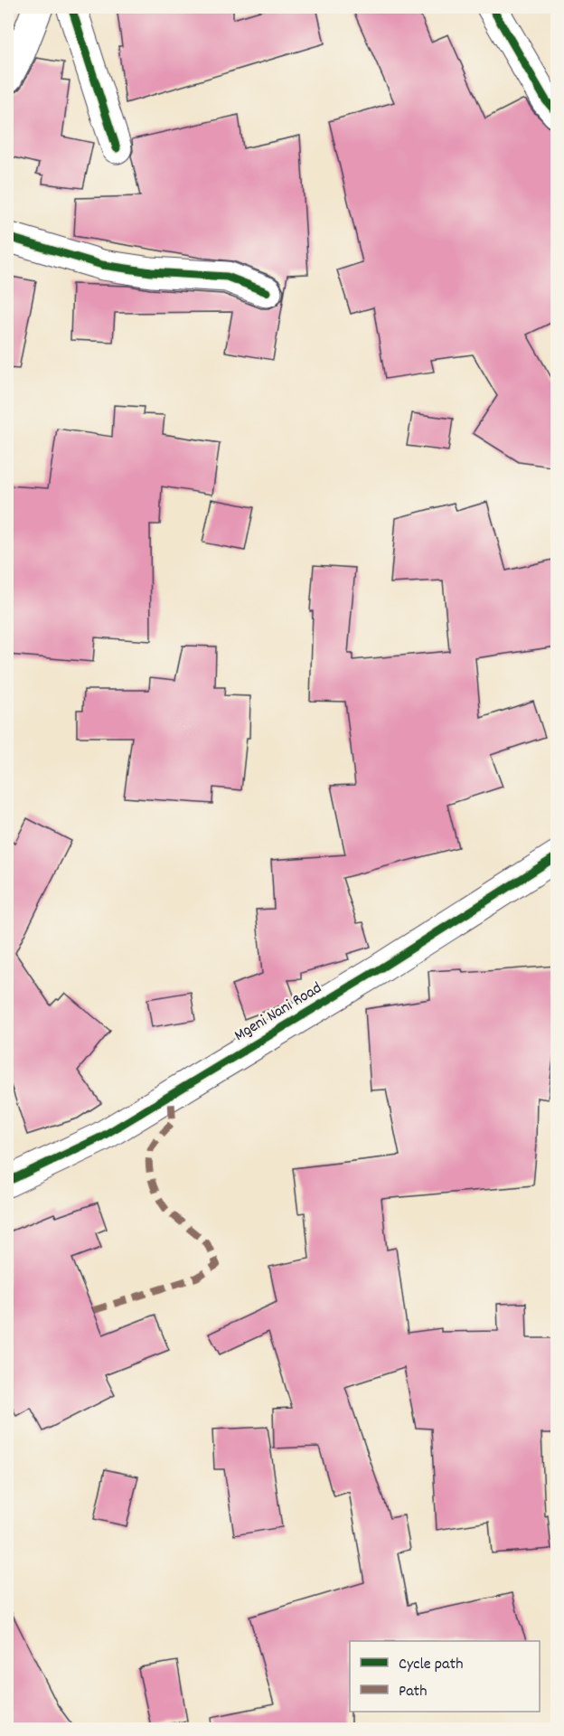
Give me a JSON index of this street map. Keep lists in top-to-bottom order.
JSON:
{
  "streets": {
    "street": ["Mgeni Nani Road"]
  },
  "legend": ["Cycle path", "Path"]
}
